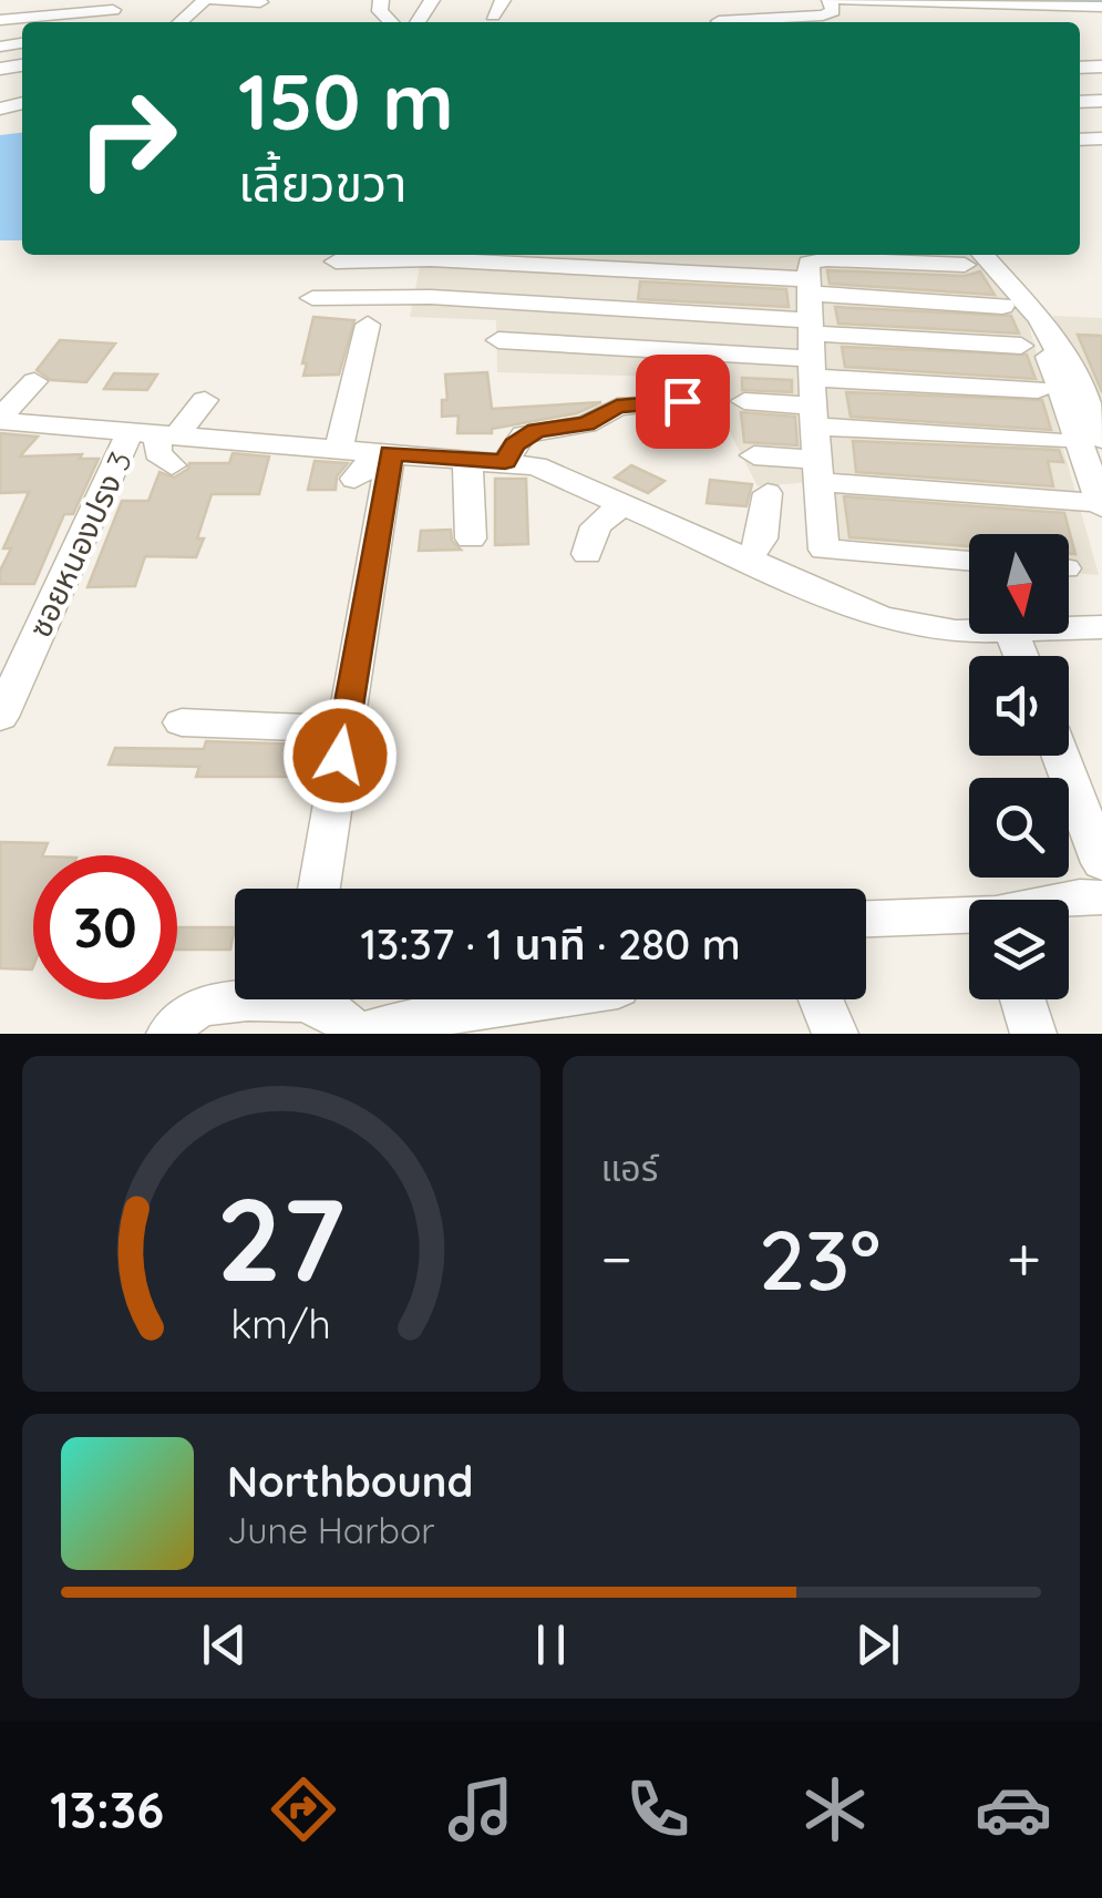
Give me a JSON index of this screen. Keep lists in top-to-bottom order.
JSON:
{
  "streets": {
    "street": ["ซอยหนองปรง 3"]
  },
  "north": "bottom",
  "page": {
    "turn": ["150 m", "เลี้ยวขวา"],
    "limit": "30",
    "trip": "13:37 · 1 นาที · 280 m",
    "tile": "แอร์",
    "heat": ["−", "23°", "+"],
    "song": ["Northbound", "June Harbor"],
    "tabs": "13:36",
    "gauge": ["27", "km/h"]
  }
}
